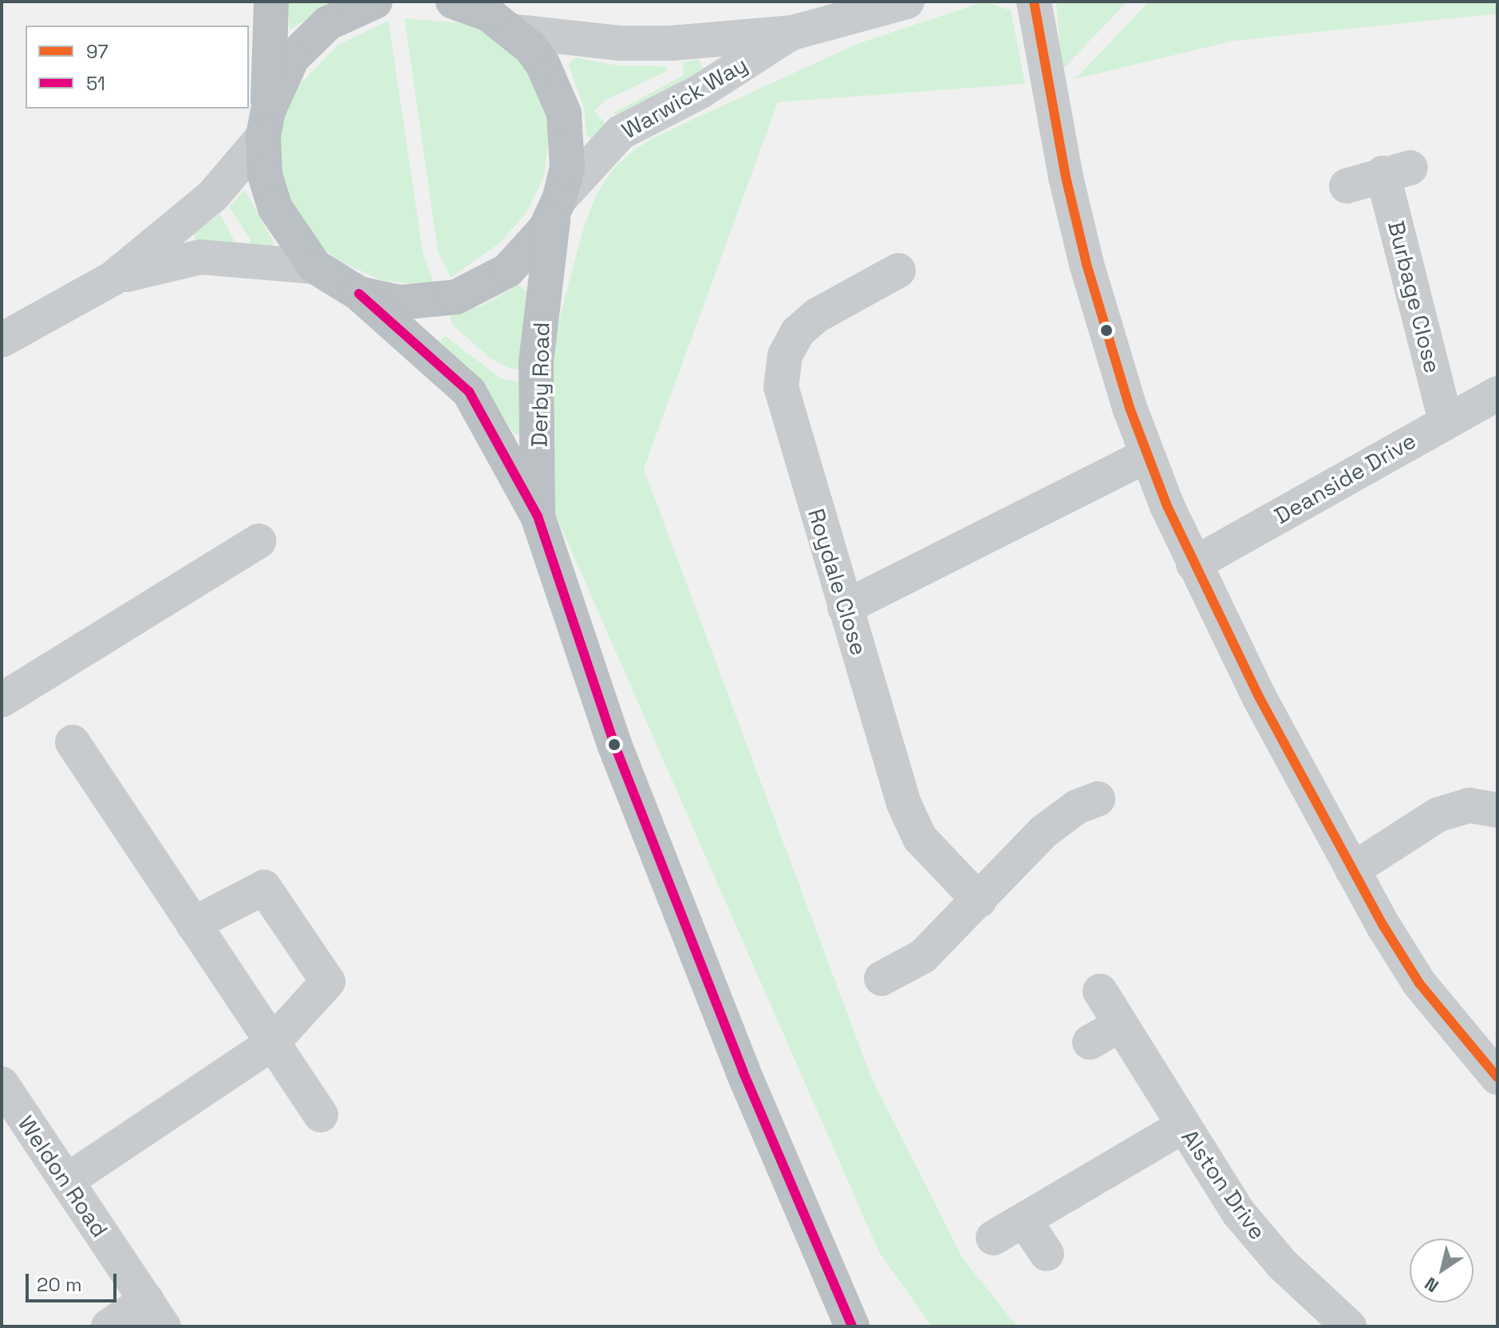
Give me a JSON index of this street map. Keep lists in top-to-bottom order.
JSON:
{
  "streets": {
    "highway": ["Derby Road"],
    "street": [
      "Warwick Way",
      "Burbage Close",
      "Deanside Drive",
      "Roydale Close",
      "Weldon Road",
      "Alston Drive"
    ]
  },
  "crossings": [
    ["Warwick Way", "Derby Road"],
    ["Burbage Close", "Deanside Drive"]
  ],
  "lines": ["transit line 97", "transit line 51"],
  "legend": ["97", "51"],
  "scale_bar": "20 m",
  "north": "bottom left"
}
